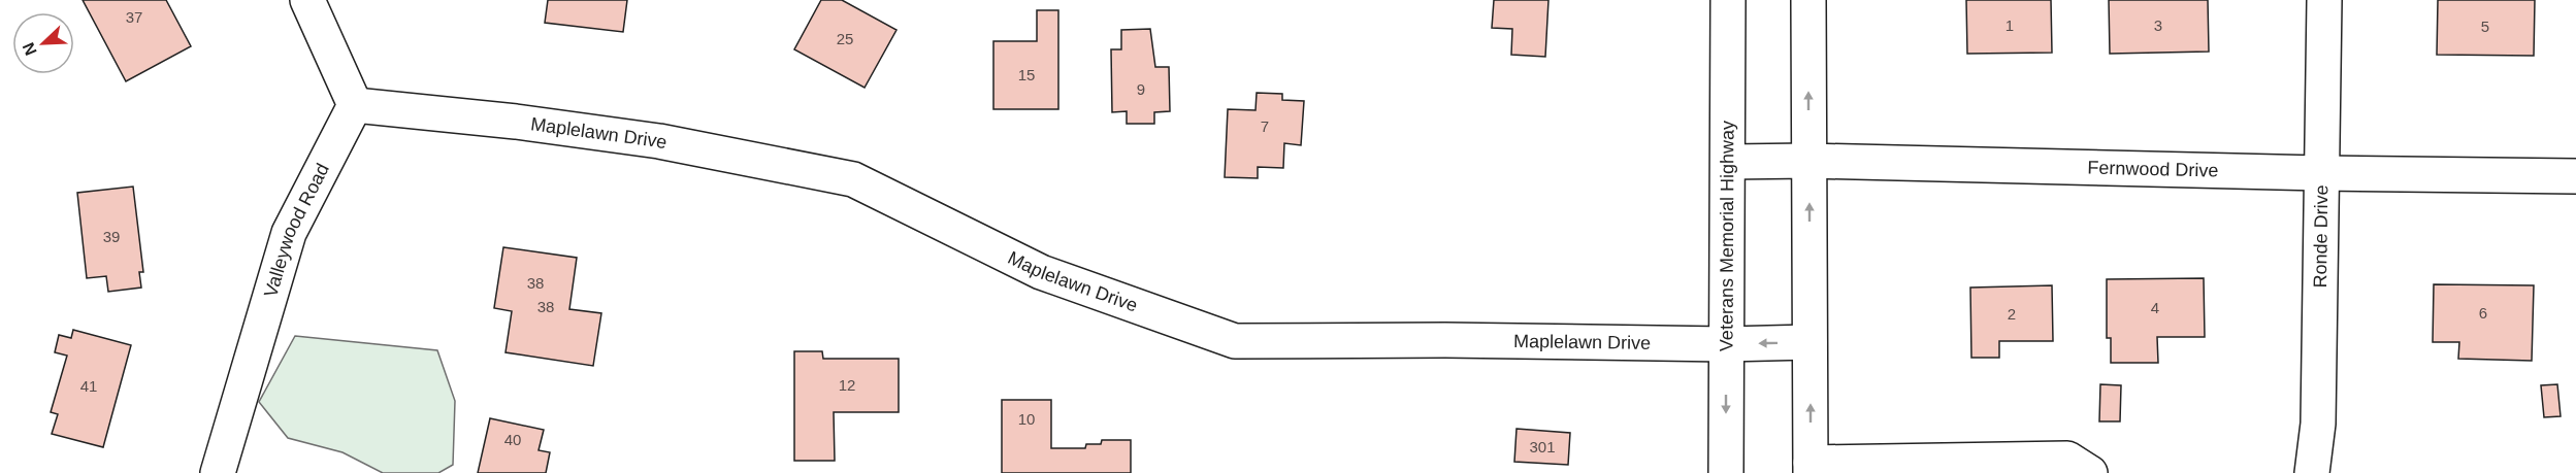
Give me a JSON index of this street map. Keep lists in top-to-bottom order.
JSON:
{
  "streets": {
    "street": [
      "Maplelawn Drive",
      "Fernwood Drive",
      "Valleywood Road",
      "Veterans Memorial Highway",
      "Ronde Drive"
    ]
  },
  "crossings": [
    ["Maplelawn Drive", "Valleywood Road"],
    ["Maplelawn Drive", "Veterans Memorial Highway"],
    ["Fernwood Drive", "Veterans Memorial Highway"],
    ["Fernwood Drive", "Ronde Drive"]
  ],
  "house_numbers": [
    "37",
    "1",
    "3",
    "5",
    "25",
    "15",
    "9",
    "7",
    "39",
    "38",
    "38",
    "4",
    "6",
    "2",
    "12",
    "41",
    "10",
    "40",
    "301"
  ],
  "north": "bottom left"
}
